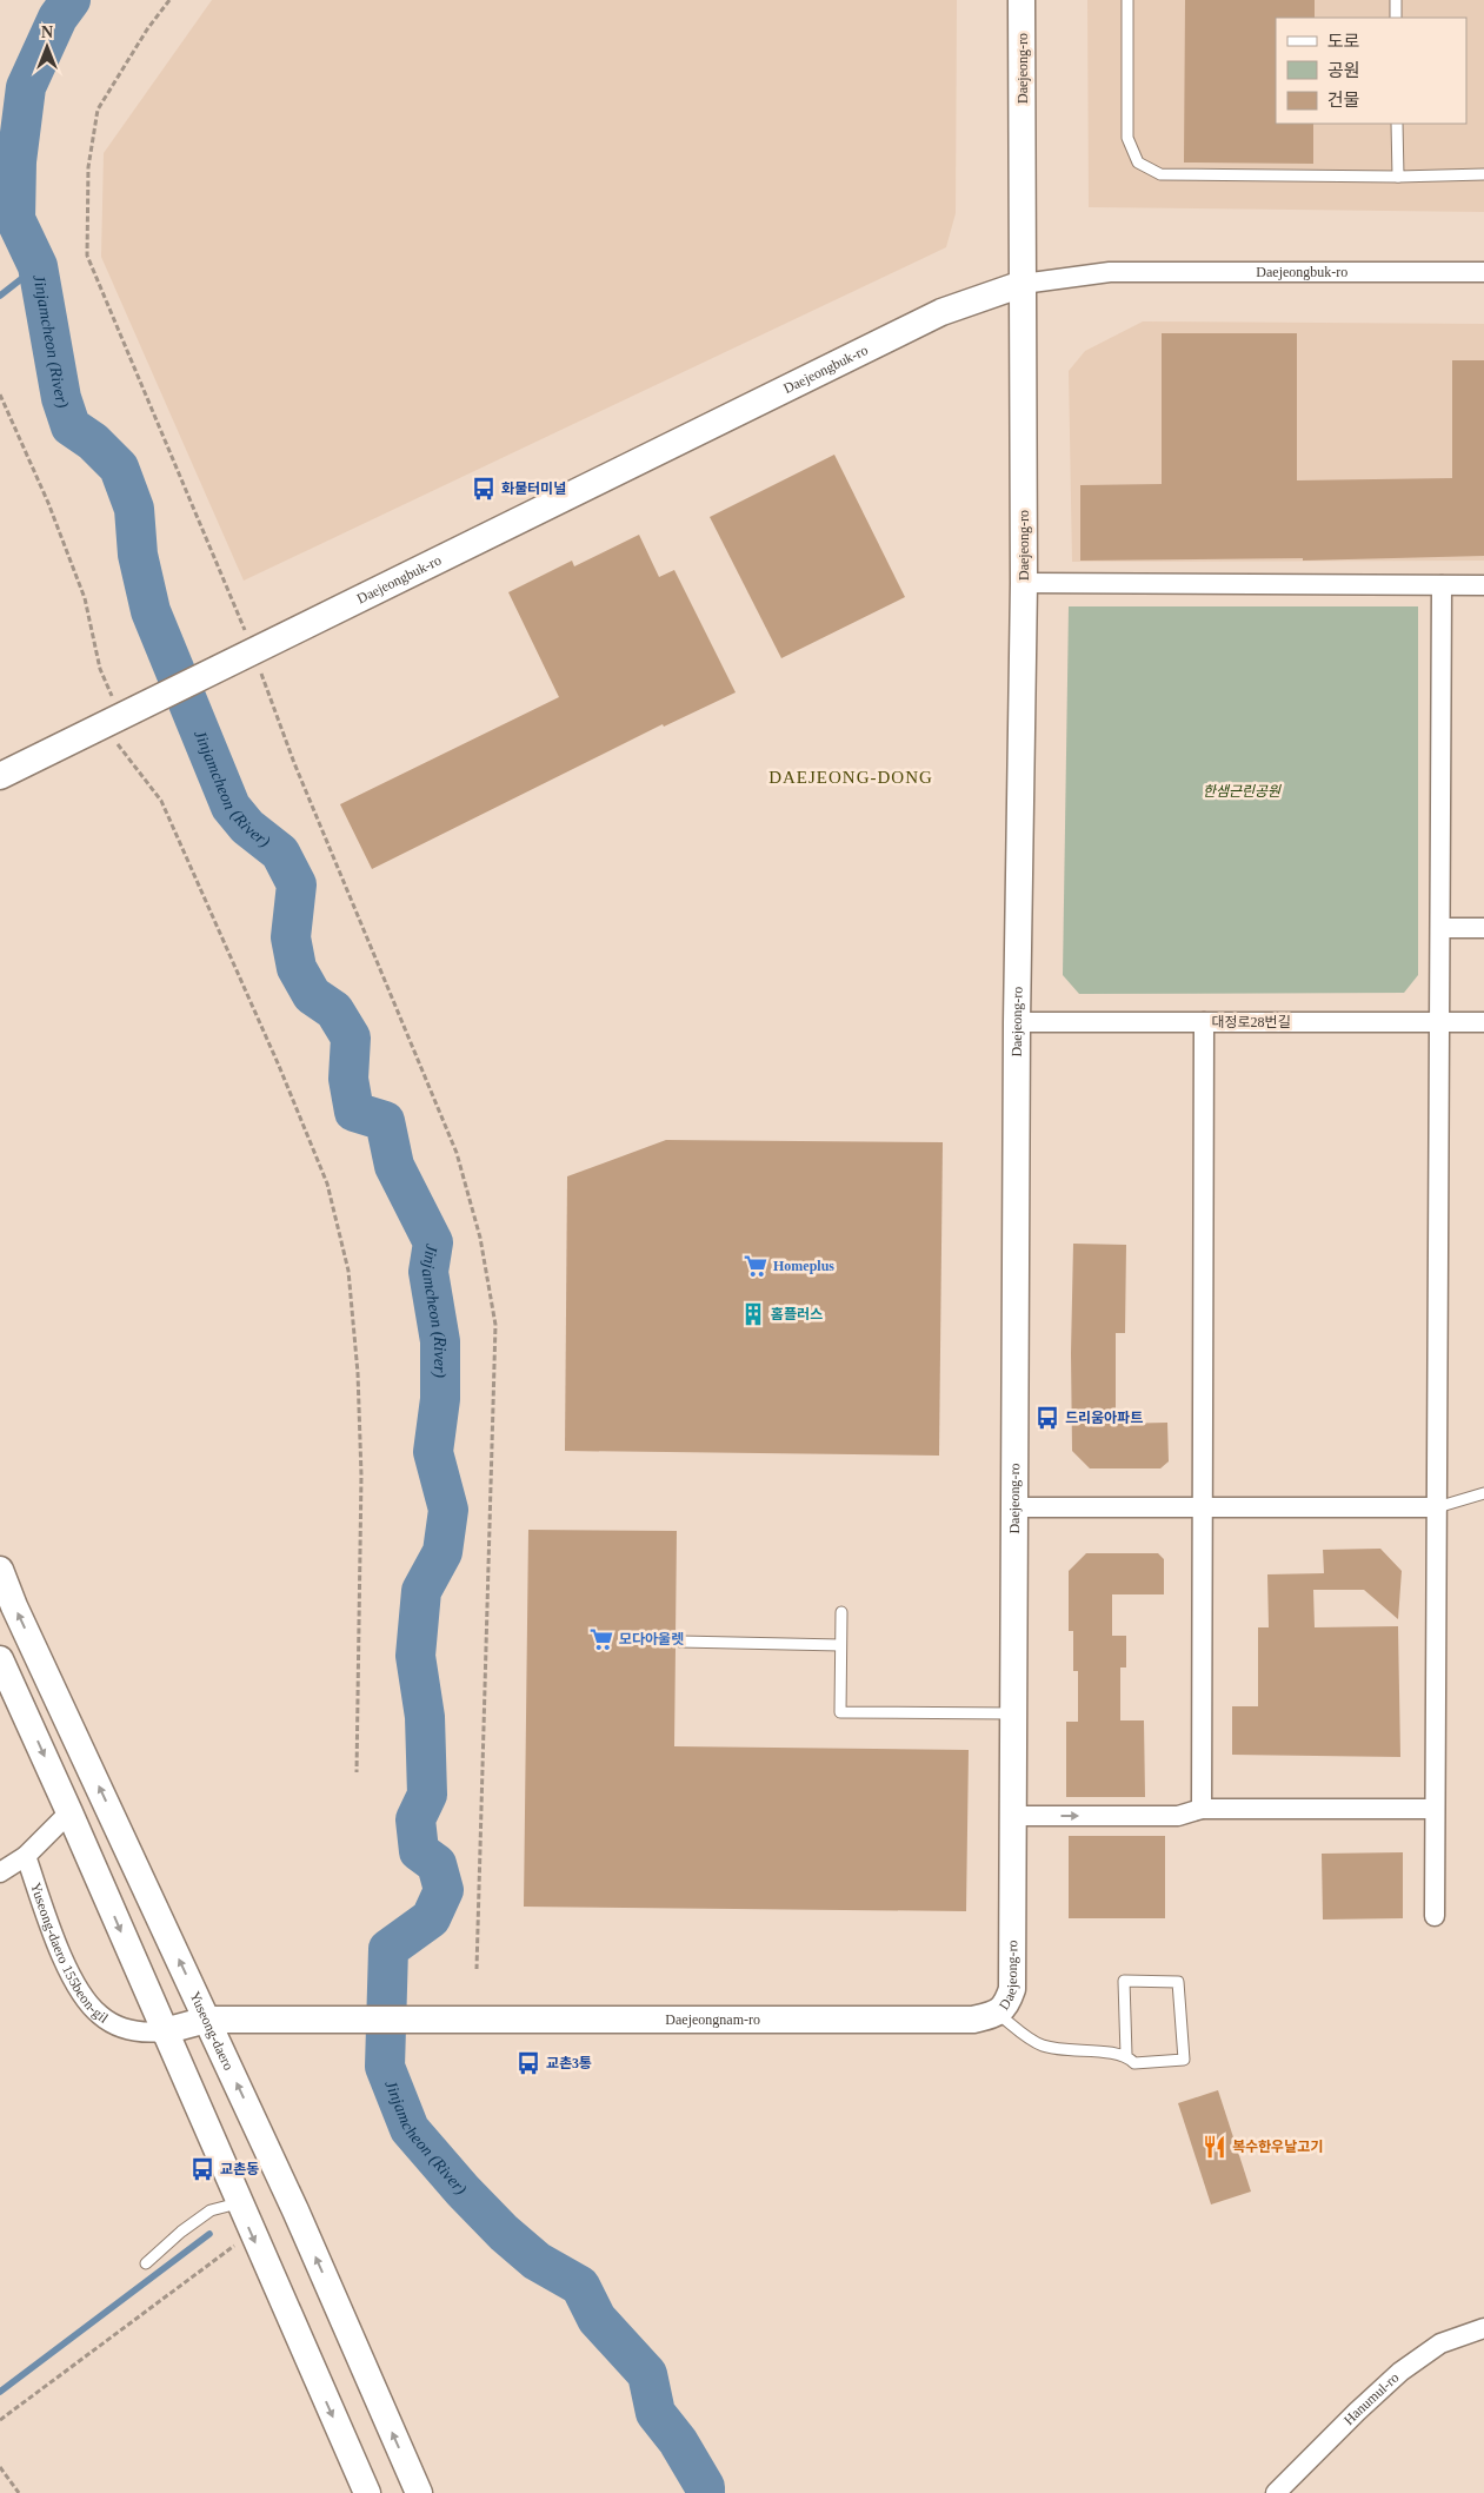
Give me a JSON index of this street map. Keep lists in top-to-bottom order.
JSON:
{
  "streets": {
    "street": [
      "Daejeong-ro",
      "Daejeongbuk-ro",
      "대정로28번길",
      "Yuseong-daero 155beon-gil",
      "Daejeongnam-ro",
      "Yuseong-daero",
      "Hanumul-ro"
    ]
  },
  "crossings": [
    ["Daejeong-ro", "Daejeongbuk-ro"],
    ["Daejeong-ro", "대정로28번길"],
    ["Daejeong-ro", "Daejeongnam-ro"],
    ["Daejeongnam-ro", "Yuseong-daero"]
  ],
  "districts": ["DAEJEONG-DONG"],
  "water": ["Jinjamcheon (River)"],
  "parks": ["한샘근린공원"],
  "places": {
    "bus stop": [
      "화물터미널",
      "드리움아파트",
      "교촌3통",
      "교촌동"
    ],
    "supermarket": ["Homeplus", "모다아울렛"],
    "building": ["홈플러스"],
    "restaurant": ["복수한우날고기"]
  },
  "legend": ["도로", "공원", "건물"],
  "north": "top"
}
